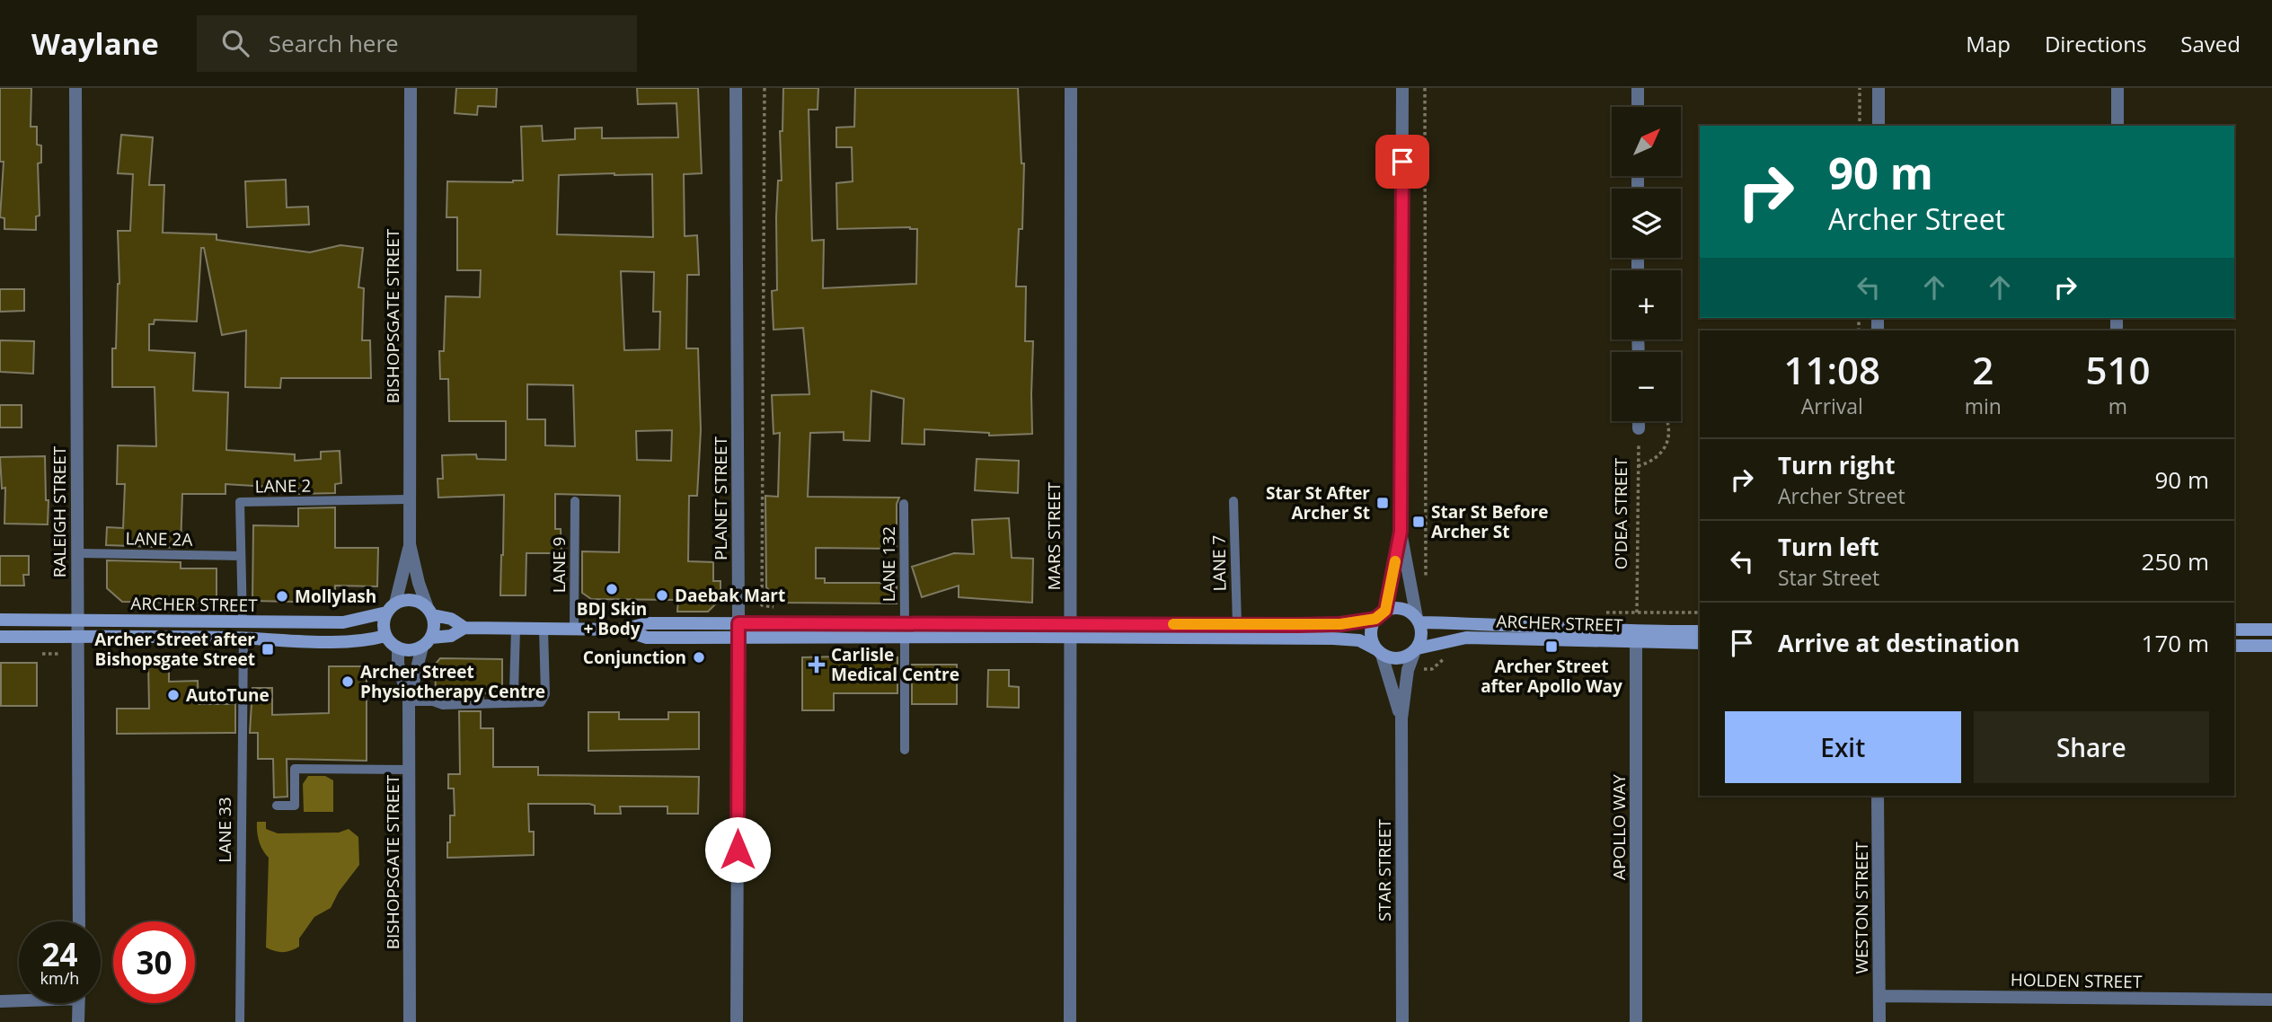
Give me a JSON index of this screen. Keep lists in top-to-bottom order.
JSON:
{
  "streets": {
    "main road": ["ARCHER STREET"],
    "street": [
      "BISHOPSGATE STREET",
      "PLANET STREET",
      "RALEIGH STREET",
      "MARS STREET",
      "APOLLO WAY",
      "STAR STREET",
      "WESTON STREET",
      "HOLDEN STREET"
    ],
    "lane": [
      "LANE 2",
      "LANE 2A",
      "LANE 7",
      "LANE 132",
      "LANE 9",
      "LANE 33"
    ],
    "path": ["O'DEA STREET"]
  },
  "crossings": [
    ["BISHOPSGATE STREET", "LANE 2"],
    ["BISHOPSGATE STREET", "ARCHER STREET"],
    ["LANE 2", "LANE 2A"],
    ["LANE 2", "ARCHER STREET"],
    ["RALEIGH STREET", "LANE 2A"],
    ["RALEIGH STREET", "ARCHER STREET"],
    ["ARCHER STREET", "APOLLO WAY"],
    ["ARCHER STREET", "LANE 33"],
    ["ARCHER STREET", "STAR STREET"],
    ["WESTON STREET", "HOLDEN STREET"]
  ],
  "places": {
    "transit": [
      "Star St After Archer St",
      "Star St Before Archer St",
      "Archer Street after Apollo Way",
      "Archer Street after Bishopsgate Street"
    ],
    "other": [
      "BDJ Skin + Body",
      "Daebak Mart",
      "Mollylash",
      "Conjunction",
      "Archer Street Physiotherapy Centre",
      "AutoTune"
    ],
    "health": ["Carlisle Medical Centre"]
  },
  "north": "top right",
  "page": {
    "header": "Waylane",
    "search": "Search here",
    "nav": ["Map", "Directions", "Saved"],
    "map_buttons": ["+", "−"],
    "turn": ["90 m", "Archer Street"],
    "eta": [
      "11:08",
      "Arrival",
      "2",
      "min",
      "510",
      "m"
    ],
    "list": [
      {
        "name": "Turn right",
        "note": "Archer Street",
        "value": "90 m"
      },
      {
        "name": "Turn left",
        "note": "Star Street",
        "value": "250 m"
      },
      {
        "name": "Arrive at destination",
        "value": "170 m"
      }
    ],
    "buttons": ["Exit", "Share"],
    "speed": "24 km/h",
    "limit": "30"
  }
}
